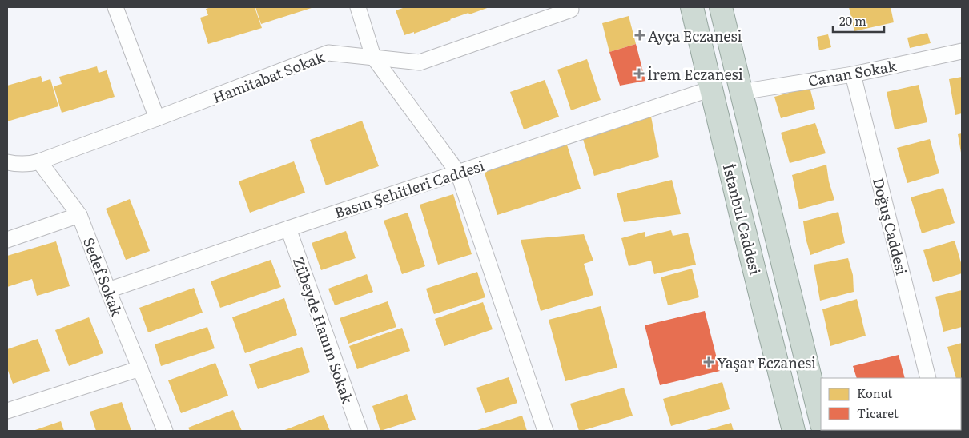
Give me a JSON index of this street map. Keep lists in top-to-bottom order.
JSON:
{
  "streets": {
    "highway": ["İstanbul Caddesi"],
    "street": [
      "Canan Sokak",
      "Hamitabat Sokak",
      "Basın Şehitleri Caddesi",
      "Doğuş Caddesi",
      "Sedef Sokak",
      "Zübeyde Hanım Sokak"
    ]
  },
  "crossings": [
    ["Canan Sokak", "İstanbul Caddesi"],
    ["Canan Sokak", "Doğuş Caddesi"],
    ["Hamitabat Sokak", "Sedef Sokak"],
    ["Basın Şehitleri Caddesi", "İstanbul Caddesi"],
    ["Basın Şehitleri Caddesi", "Sedef Sokak"],
    ["Basın Şehitleri Caddesi", "Zübeyde Hanım Sokak"]
  ],
  "places": {
    "health": ["Ayça Eczanesi", "İrem Eczanesi", "Yaşar Eczanesi"]
  },
  "legend": ["Konut", "Ticaret"],
  "scale_bar": "20 m"
}
